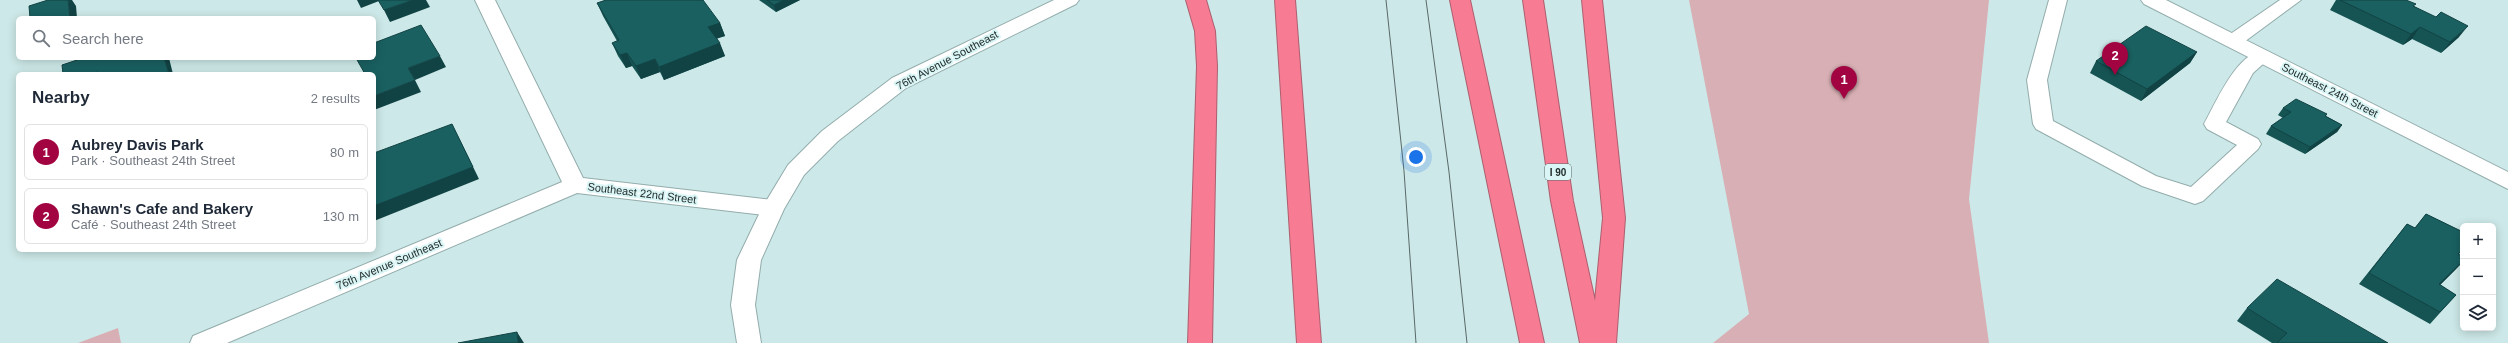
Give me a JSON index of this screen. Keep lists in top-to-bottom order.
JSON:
{
  "streets": {
    "highway": ["I 90"],
    "street": ["76th Avenue Southeast", "Southeast 24th Street", "Southeast 22nd Street"]
  },
  "crossings": [
    ["76th Avenue Southeast", "Southeast 22nd Street"]
  ],
  "page": {
    "search": "Search here",
    "pins": ["2", "1"],
    "heading": ["Nearby", "2 results"],
    "list": [
      {
        "mark": "1",
        "name": "Aubrey Davis Park",
        "note": "Park · Southeast 24th Street",
        "value": "80 m"
      },
      {
        "mark": "2",
        "name": "Shawn's Cafe and Bakery",
        "note": "Café · Southeast 24th Street",
        "value": "130 m"
      }
    ],
    "map_buttons": ["+", "−"]
  }
}
